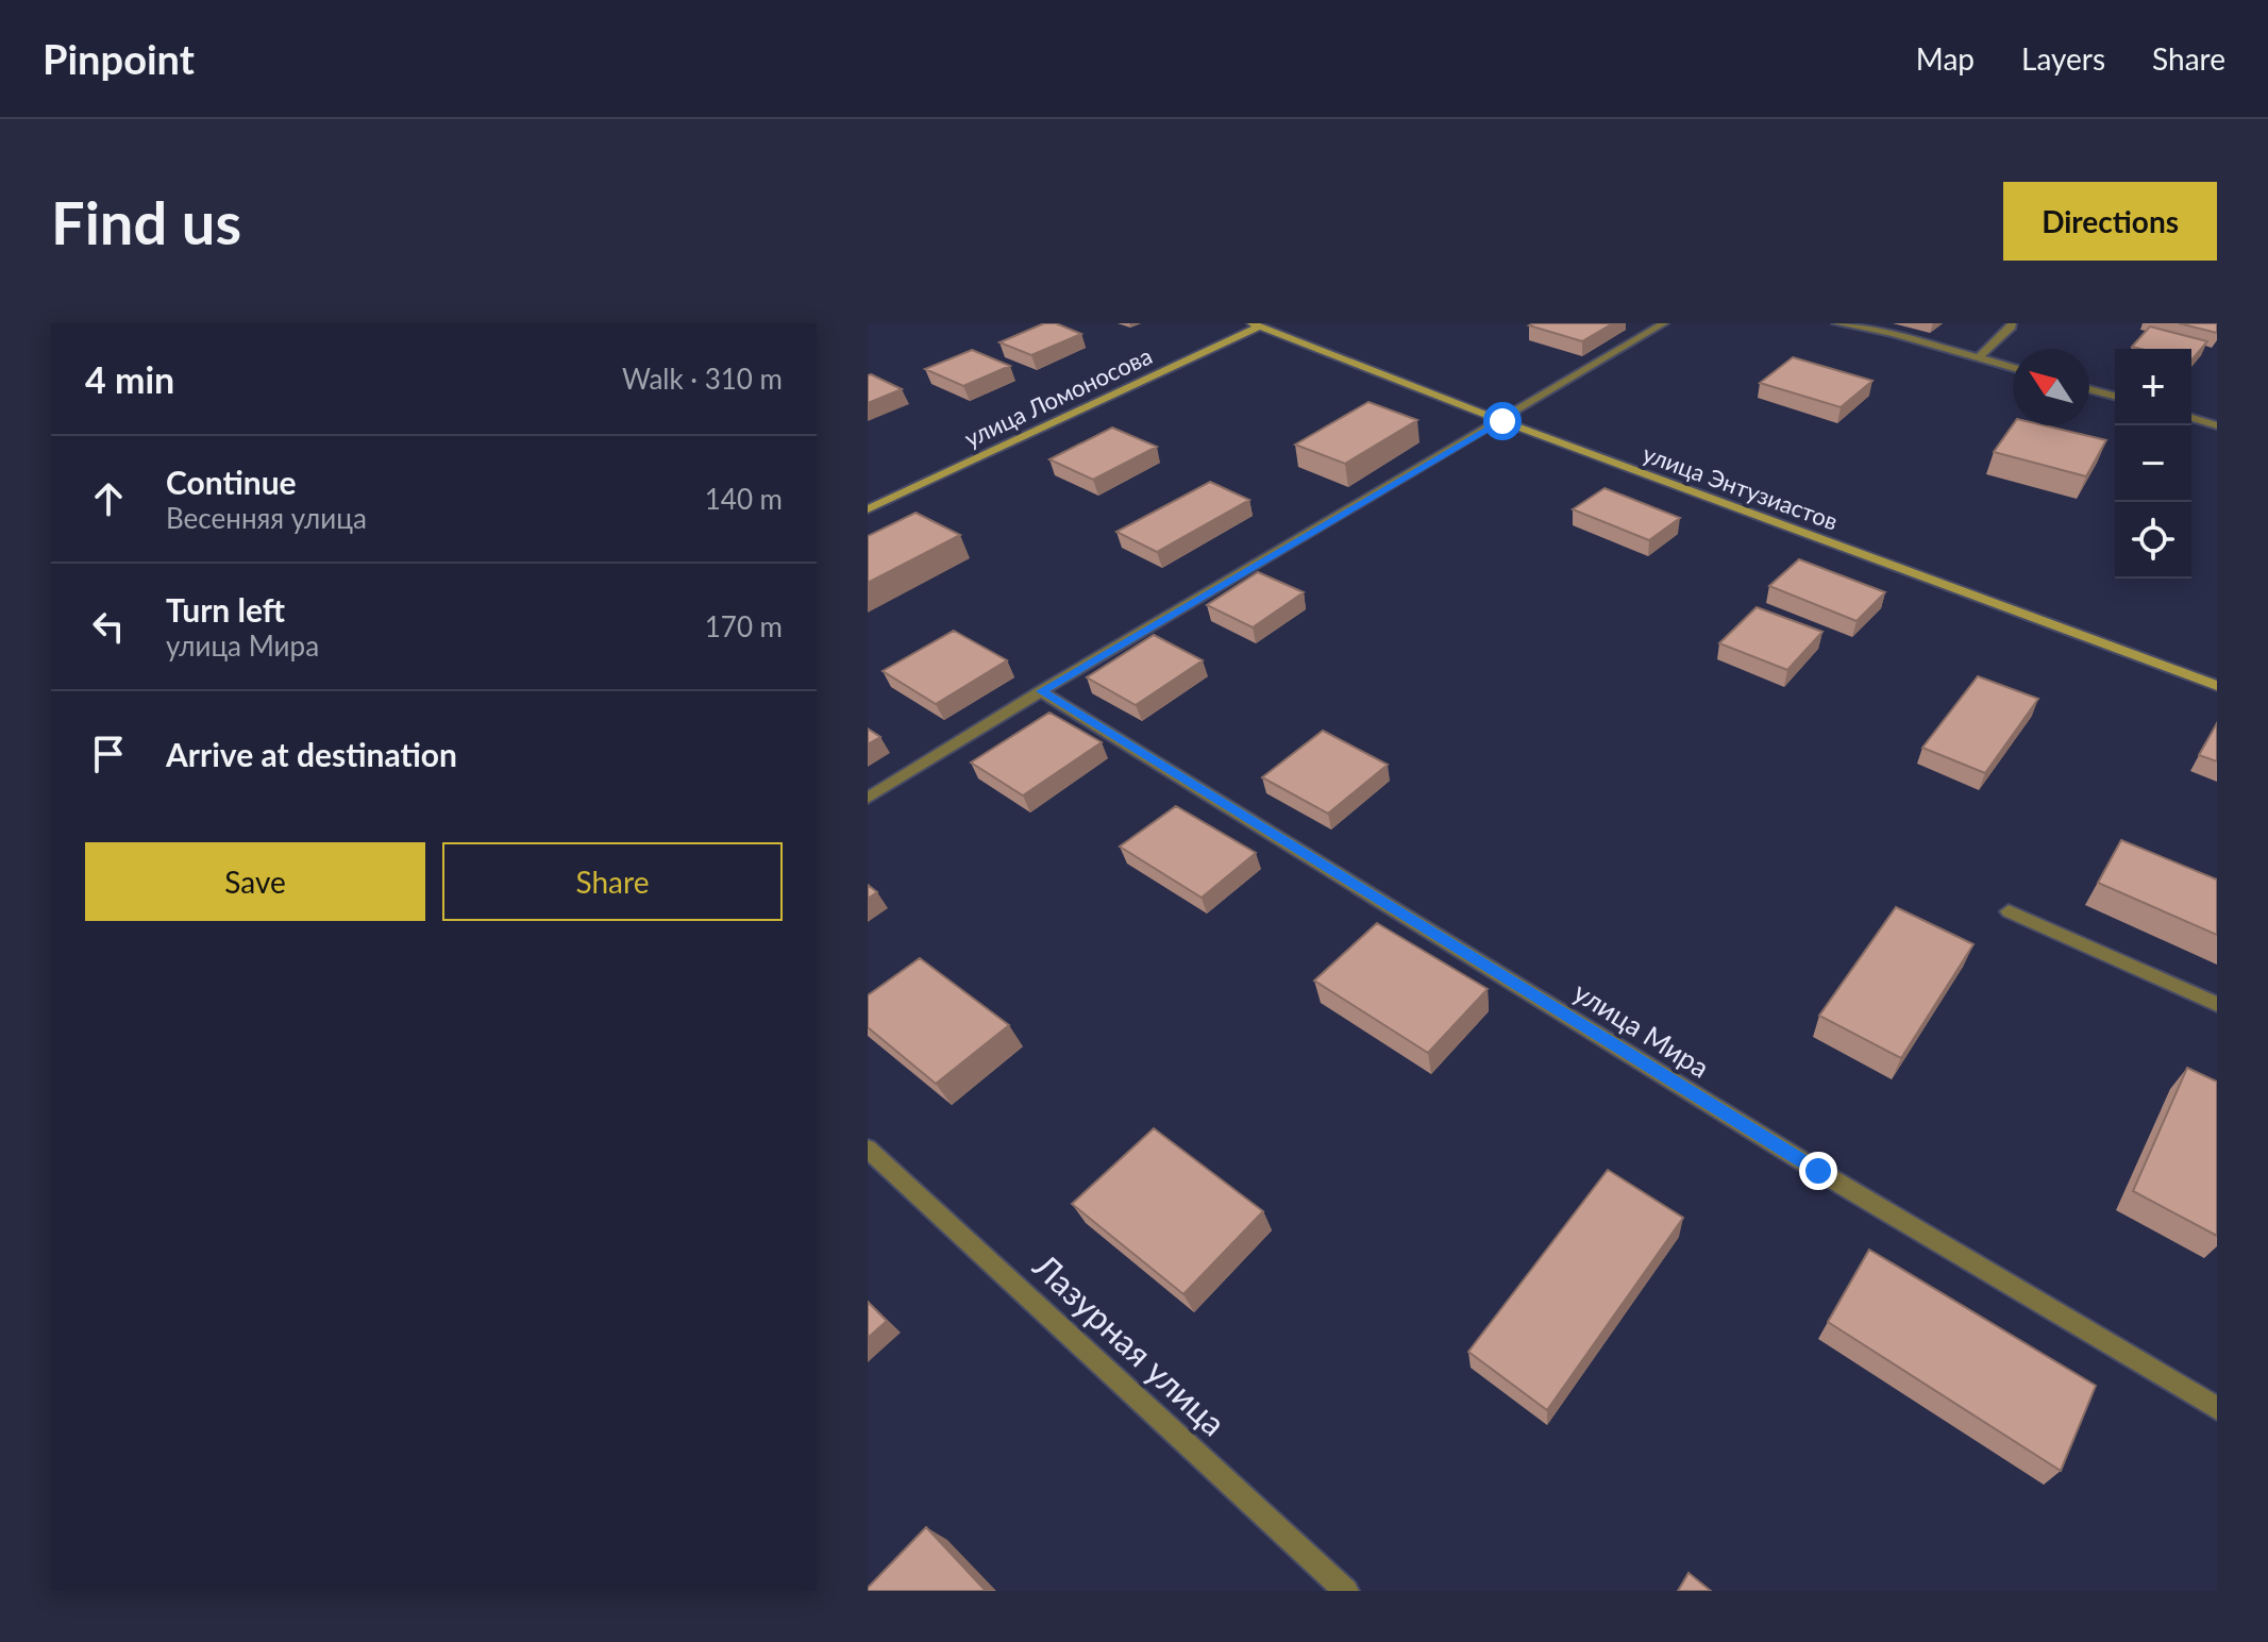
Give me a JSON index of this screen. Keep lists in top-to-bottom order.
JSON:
{
  "streets": {
    "street": [
      "улица Ломоносова",
      "улица Энтузиастов",
      "улица Мира",
      "Лазурная улица"
    ]
  },
  "crossings": [
    ["улица Ломоносова", "улица Энтузиастов"]
  ],
  "north": "top left",
  "page": {
    "header": "Pinpoint",
    "nav": ["Map", "Layers", "Share"],
    "buttons": [
      "Directions",
      ["Save", "Share"]
    ],
    "title": "Find us",
    "heading": ["4 min", "Walk · 310 m"],
    "map_buttons": ["+", "−"],
    "list": [
      ["Continue", "Весенняя улица", "140 m"],
      ["Turn left", "улица Мира", "170 m"],
      "Arrive at destination"
    ]
  }
}
